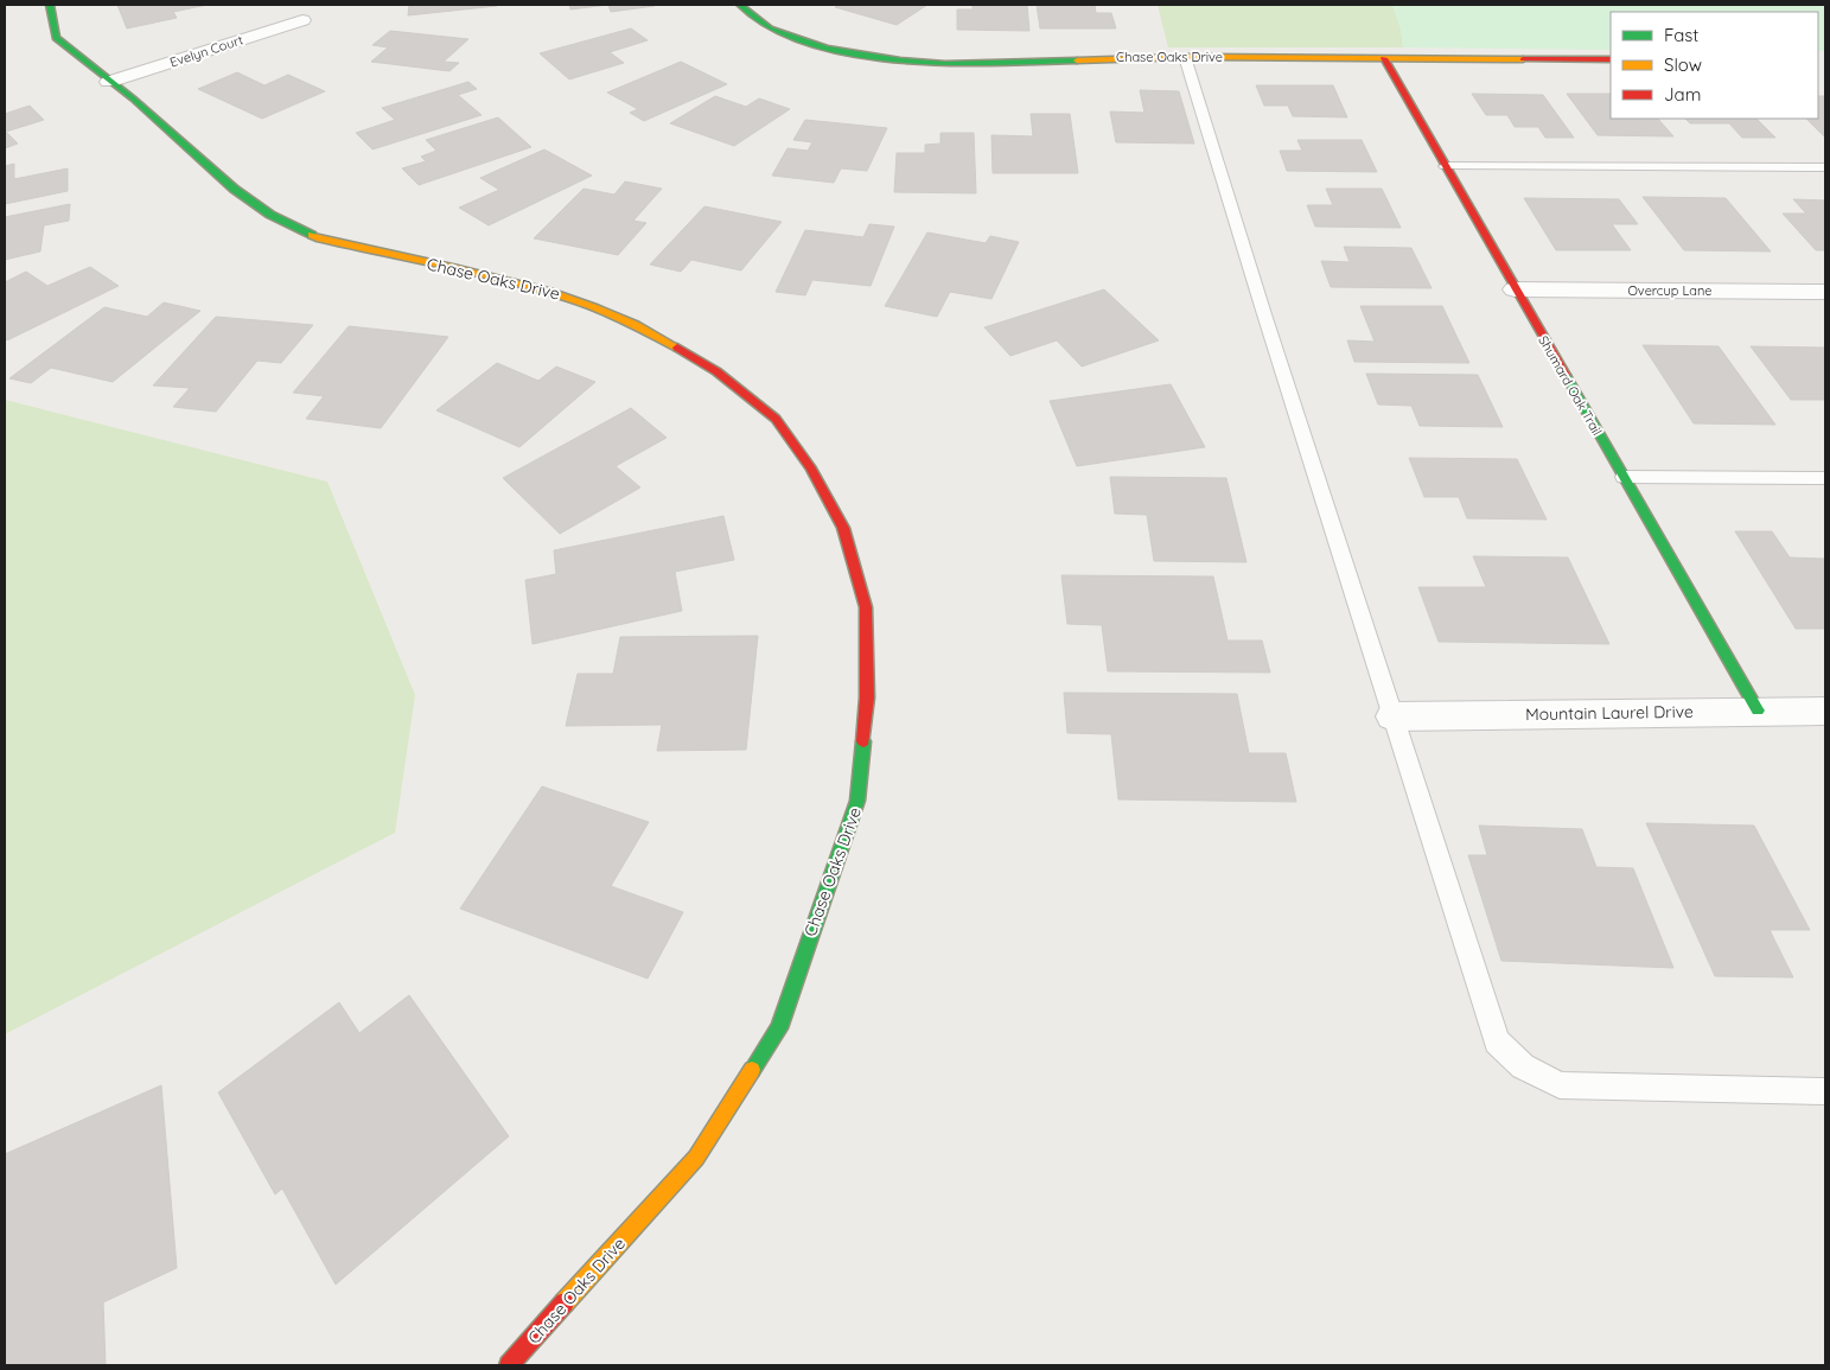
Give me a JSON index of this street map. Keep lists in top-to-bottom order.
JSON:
{
  "streets": {
    "street": [
      "Evelyn Court",
      "Chase Oaks Drive",
      "Overcup Lane",
      "Shumard Oak Trail",
      "Mountain Laurel Drive"
    ]
  },
  "crossings": [
    ["Evelyn Court", "Chase Oaks Drive"],
    ["Chase Oaks Drive", "Shumard Oak Trail"],
    ["Overcup Lane", "Shumard Oak Trail"],
    ["Shumard Oak Trail", "Mountain Laurel Drive"]
  ],
  "legend": ["Fast", "Slow", "Jam"]
}
